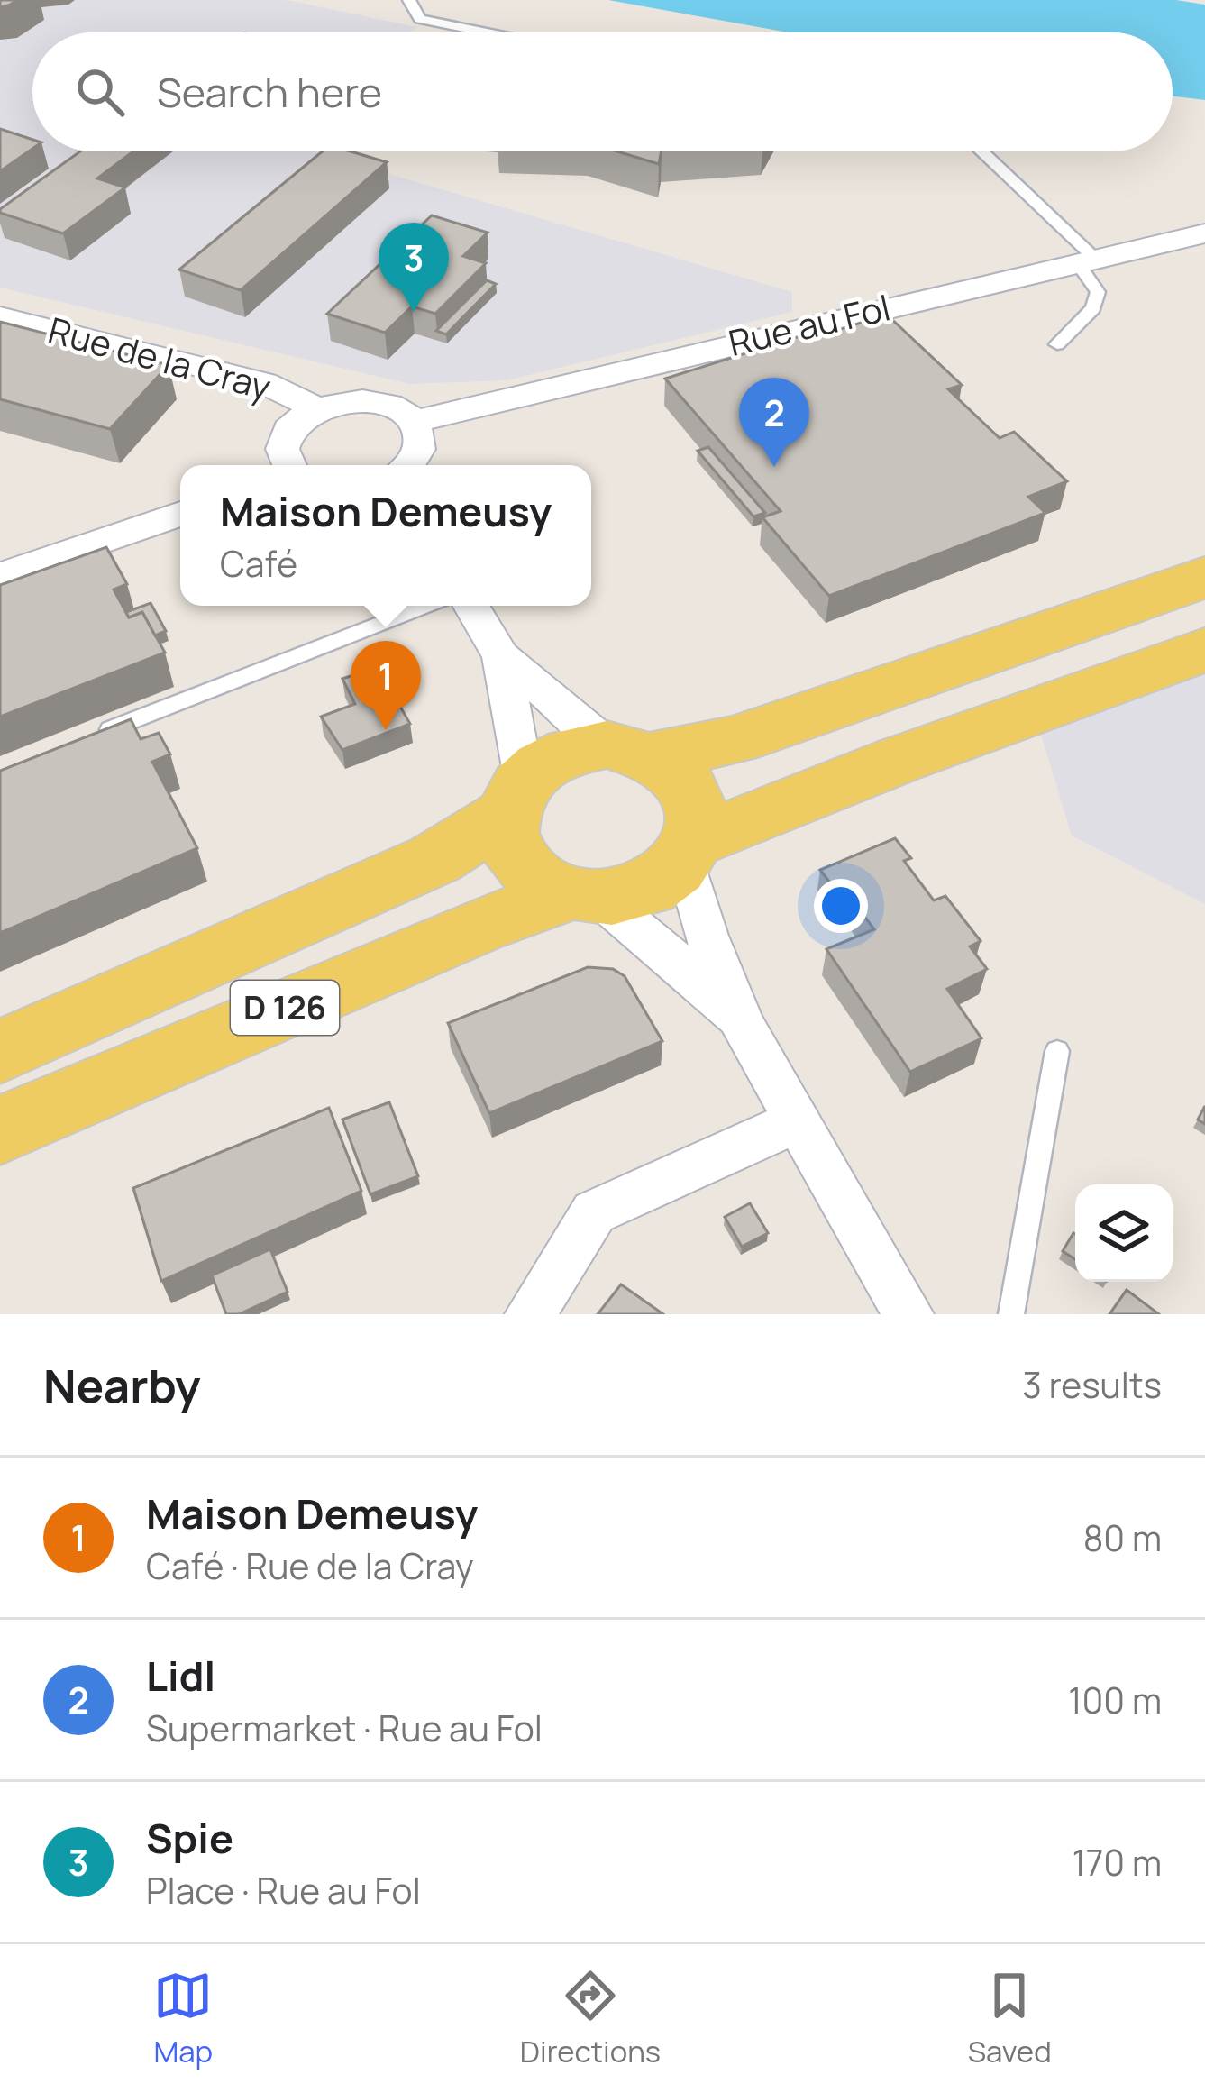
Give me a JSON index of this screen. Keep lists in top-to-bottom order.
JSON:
{
  "streets": {
    "main road": ["D 126"],
    "street": ["Rue au Fol", "Rue de la Cray"]
  },
  "page": {
    "search": "Search here",
    "pins": ["3", "2", "1"],
    "popup": ["Maison Demeusy", "Café"],
    "heading": ["Nearby", "3 results"],
    "list": [
      {
        "mark": "1",
        "name": "Maison Demeusy",
        "note": "Café · Rue de la Cray",
        "value": "80 m"
      },
      {
        "mark": "2",
        "name": "Lidl",
        "note": "Supermarket · Rue au Fol",
        "value": "100 m"
      },
      {
        "mark": "3",
        "name": "Spie",
        "note": "Place · Rue au Fol",
        "value": "170 m"
      }
    ],
    "nav": ["Map", "Directions", "Saved"]
  }
}
